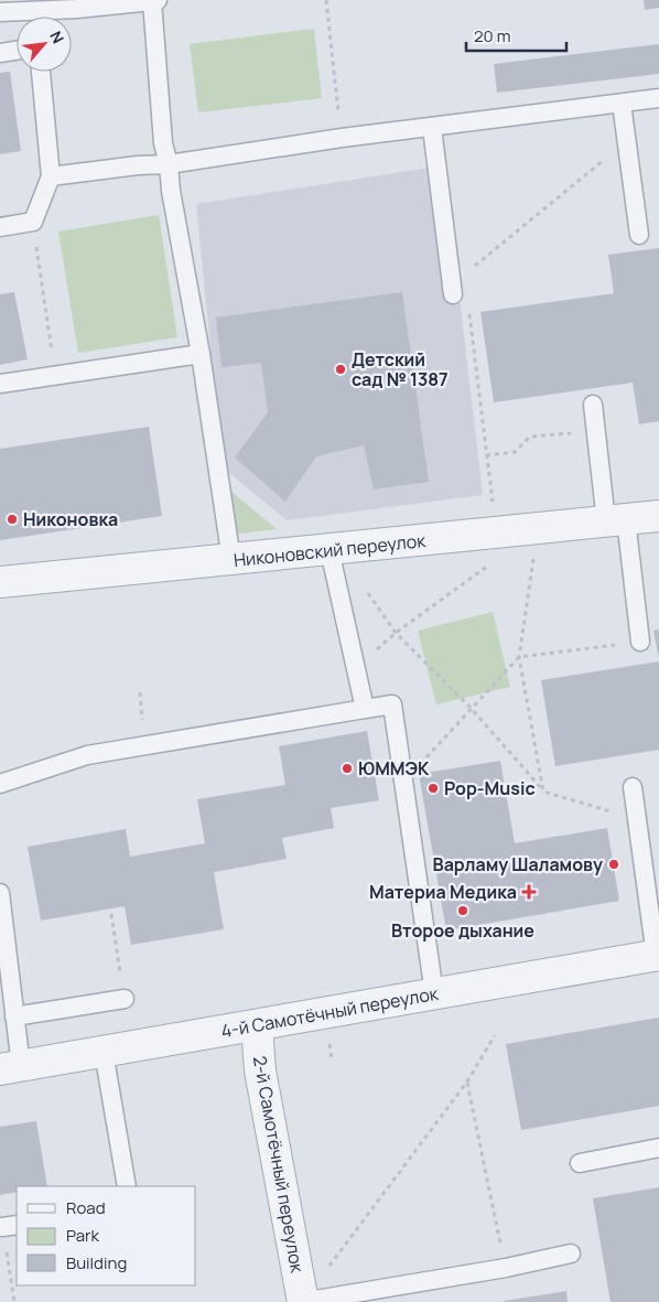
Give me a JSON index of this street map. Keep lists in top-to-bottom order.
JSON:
{
  "streets": {
    "street": ["Никоновский переулок", "4-й Самотёчный переулок", "2-й Самотёчный переулок"]
  },
  "crossings": [
    ["4-й Самотёчный переулок", "2-й Самотёчный переулок"]
  ],
  "places": {
    "other": [
      "Детский сад № 1387",
      "Никоновка",
      "ЮММЭК",
      "Pop-Music",
      "Варламу Шаламову",
      "Второе дыхание"
    ],
    "health": ["Материа Медика"]
  },
  "legend": ["Road", "Park", "Building"],
  "scale_bar": "20 m",
  "north": "top right"
}
